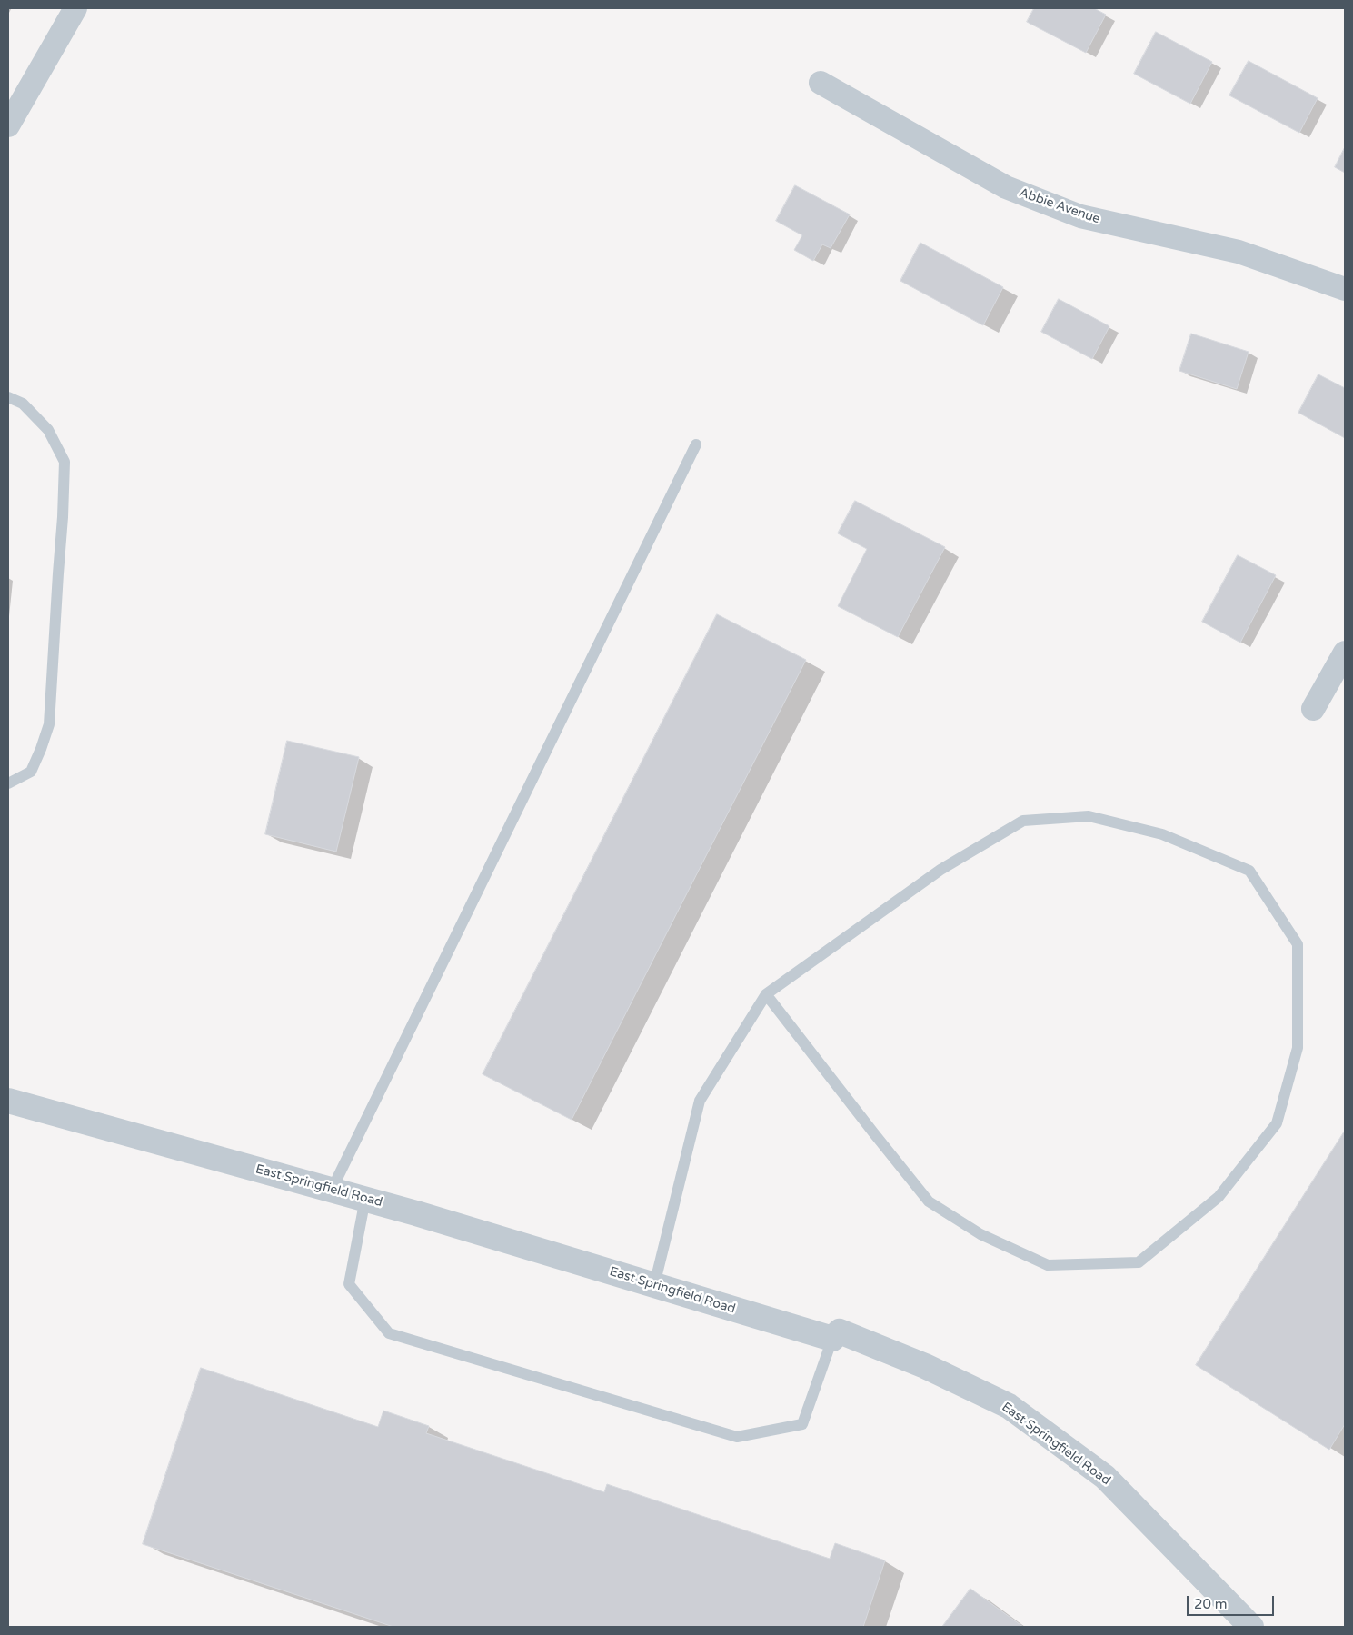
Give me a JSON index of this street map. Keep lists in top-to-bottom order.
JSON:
{
  "streets": {
    "street": ["Abbie Avenue", "East Springfield Road"]
  },
  "scale_bar": "20 m"
}
